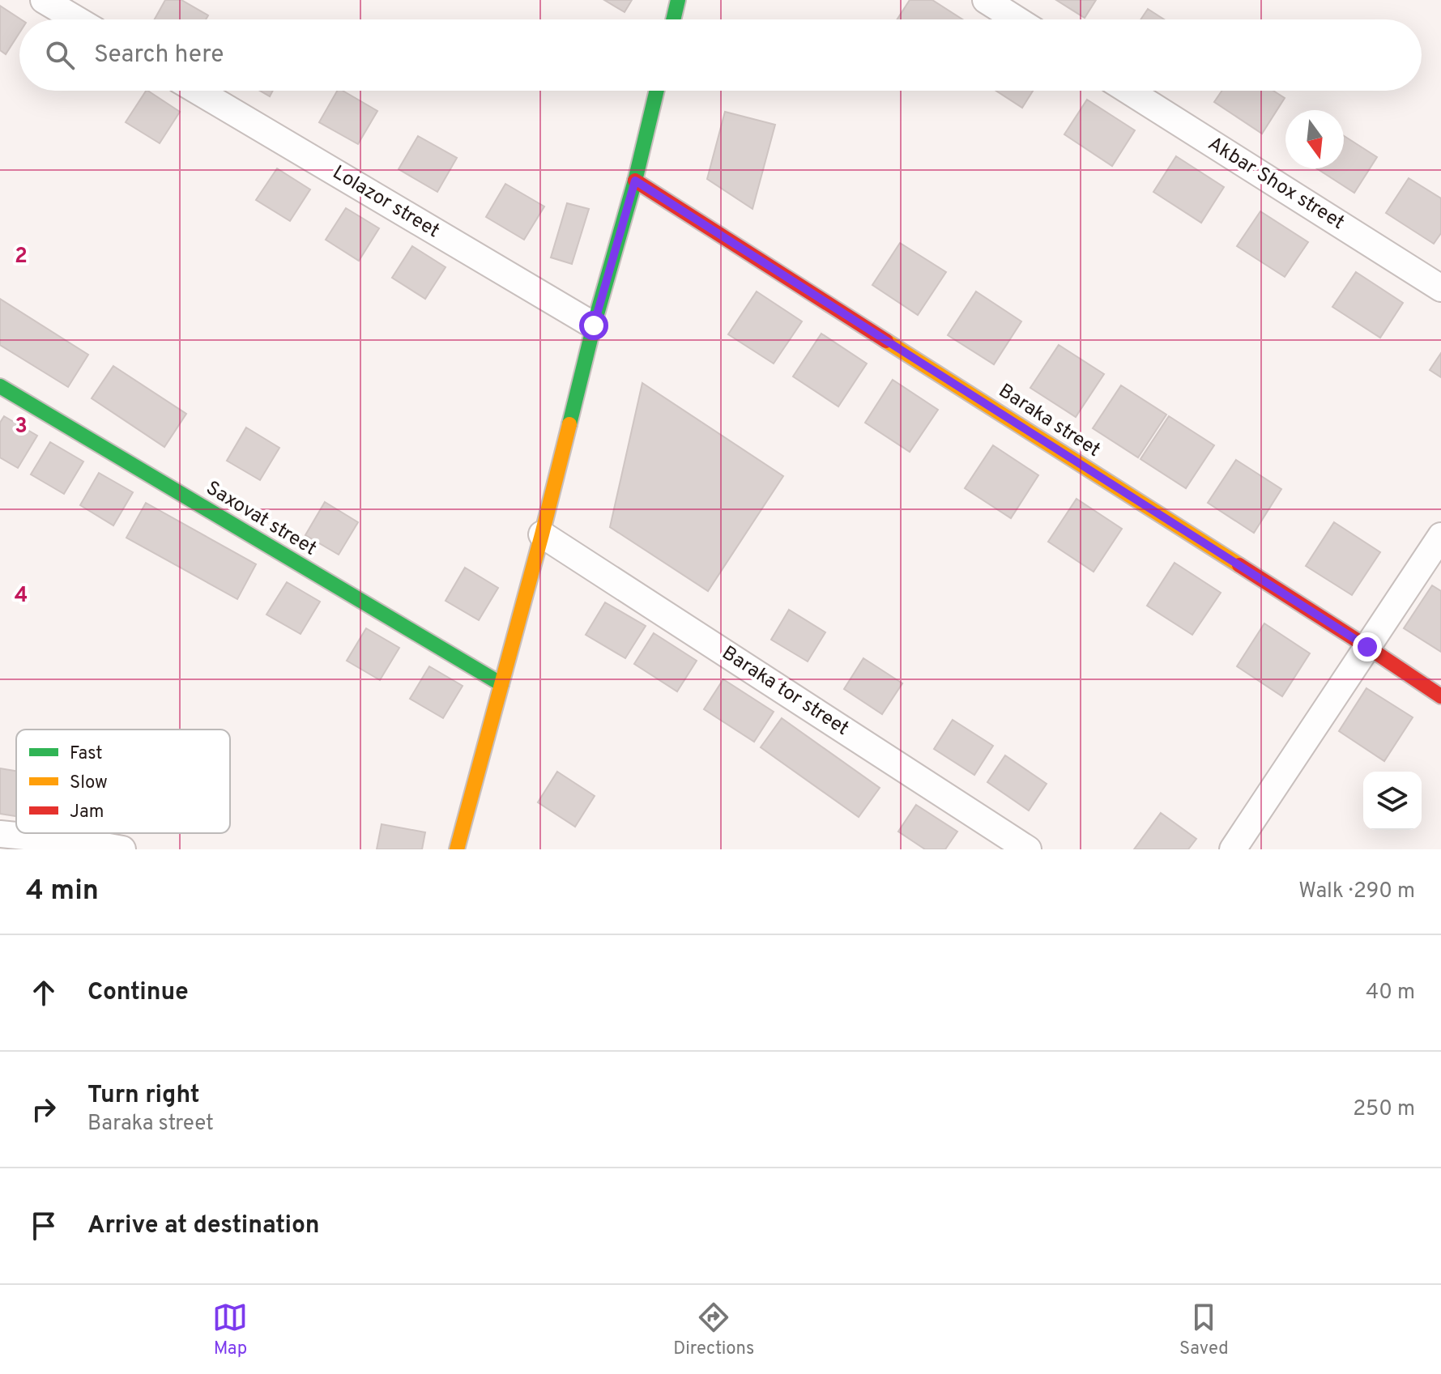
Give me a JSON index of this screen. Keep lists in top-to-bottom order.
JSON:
{
  "streets": {
    "street": [
      "Akbar Shox street",
      "Lolazor street",
      "Baraka street",
      "Saxovat street",
      "Baraka tor street"
    ]
  },
  "legend": ["Fast", "Slow", "Jam"],
  "north": "bottom",
  "page": {
    "search": "Search here",
    "heading": ["4 min", "Walk · 290 m"],
    "list": [
      ["Continue", "40 m"],
      ["Turn right", "Baraka street", "250 m"],
      "Arrive at destination"
    ],
    "nav": ["Map", "Directions", "Saved"]
  },
  "grid": {
    "rows": ["2", "3", "4"]
  }
}
